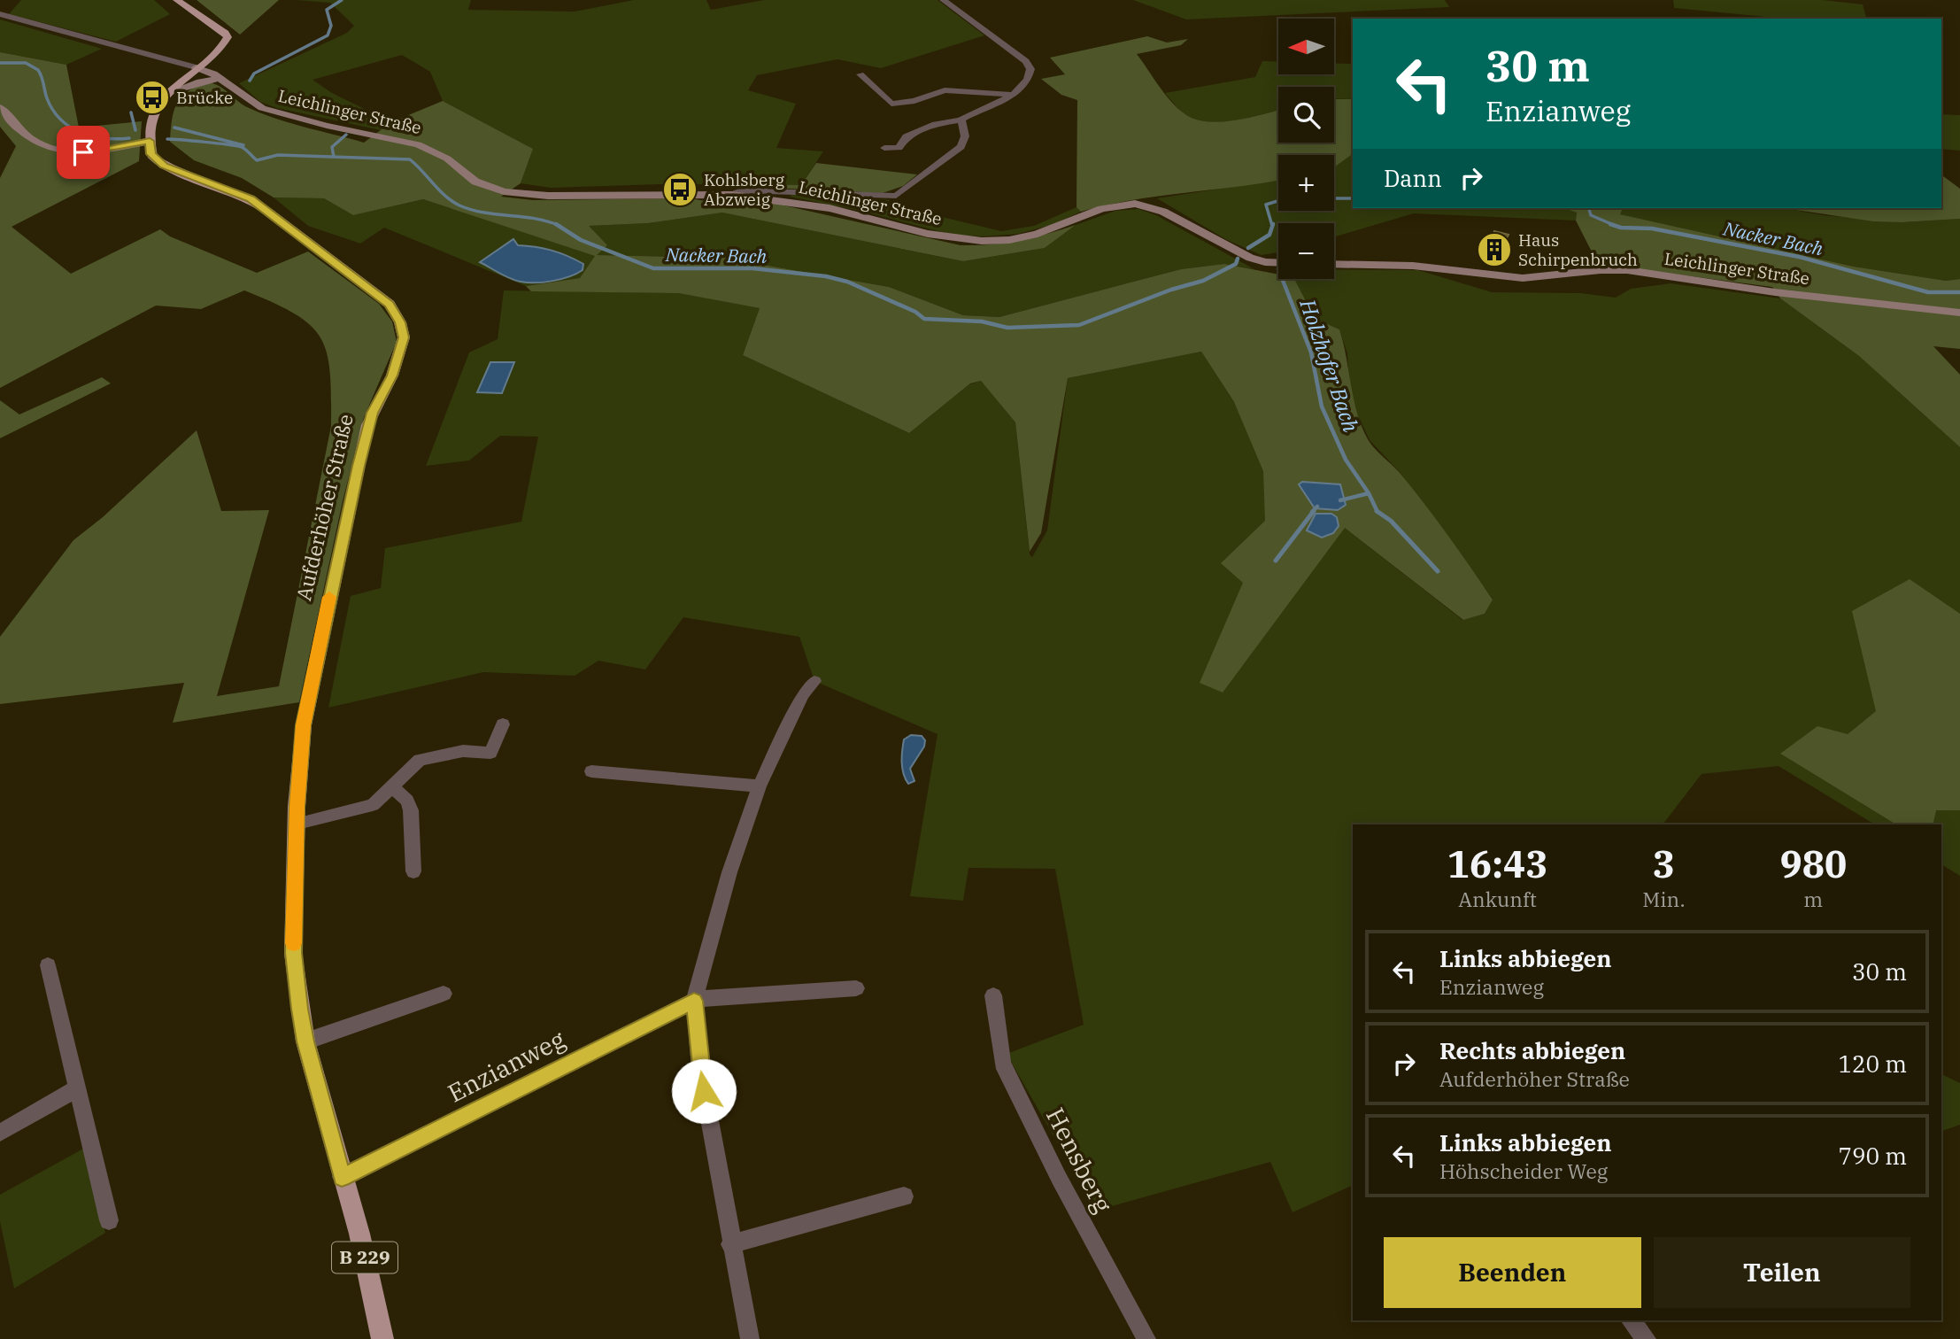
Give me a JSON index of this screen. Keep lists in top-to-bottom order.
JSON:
{
  "streets": {
    "main road": ["Leichlinger Straße", "Aufderhöher Straße", "B 229"],
    "street": ["Enzianweg", "Hensberg"]
  },
  "crossings": [
    ["Aufderhöher Straße", "Enzianweg"]
  ],
  "water": ["Nacker Bach", "Holzhofer Bach"],
  "places": {
    "bus stop": ["Brücke", "Kohlsberg Abzweig"],
    "building": ["Haus Schirpenbruch"]
  },
  "north": "left",
  "page": {
    "map_buttons": ["+", "−"],
    "turn": ["30 m", "Enzianweg"],
    "then": "Dann",
    "eta": [
      "16:43",
      "Ankunft",
      "3",
      "Min.",
      "980",
      "m"
    ],
    "list": [
      {
        "name": "Links abbiegen",
        "note": "Enzianweg",
        "value": "30 m"
      },
      {
        "name": "Rechts abbiegen",
        "note": "Aufderhöher Straße",
        "value": "120 m"
      },
      {
        "name": "Links abbiegen",
        "note": "Höhscheider Weg",
        "value": "790 m"
      }
    ],
    "buttons": ["Beenden", "Teilen"]
  }
}
